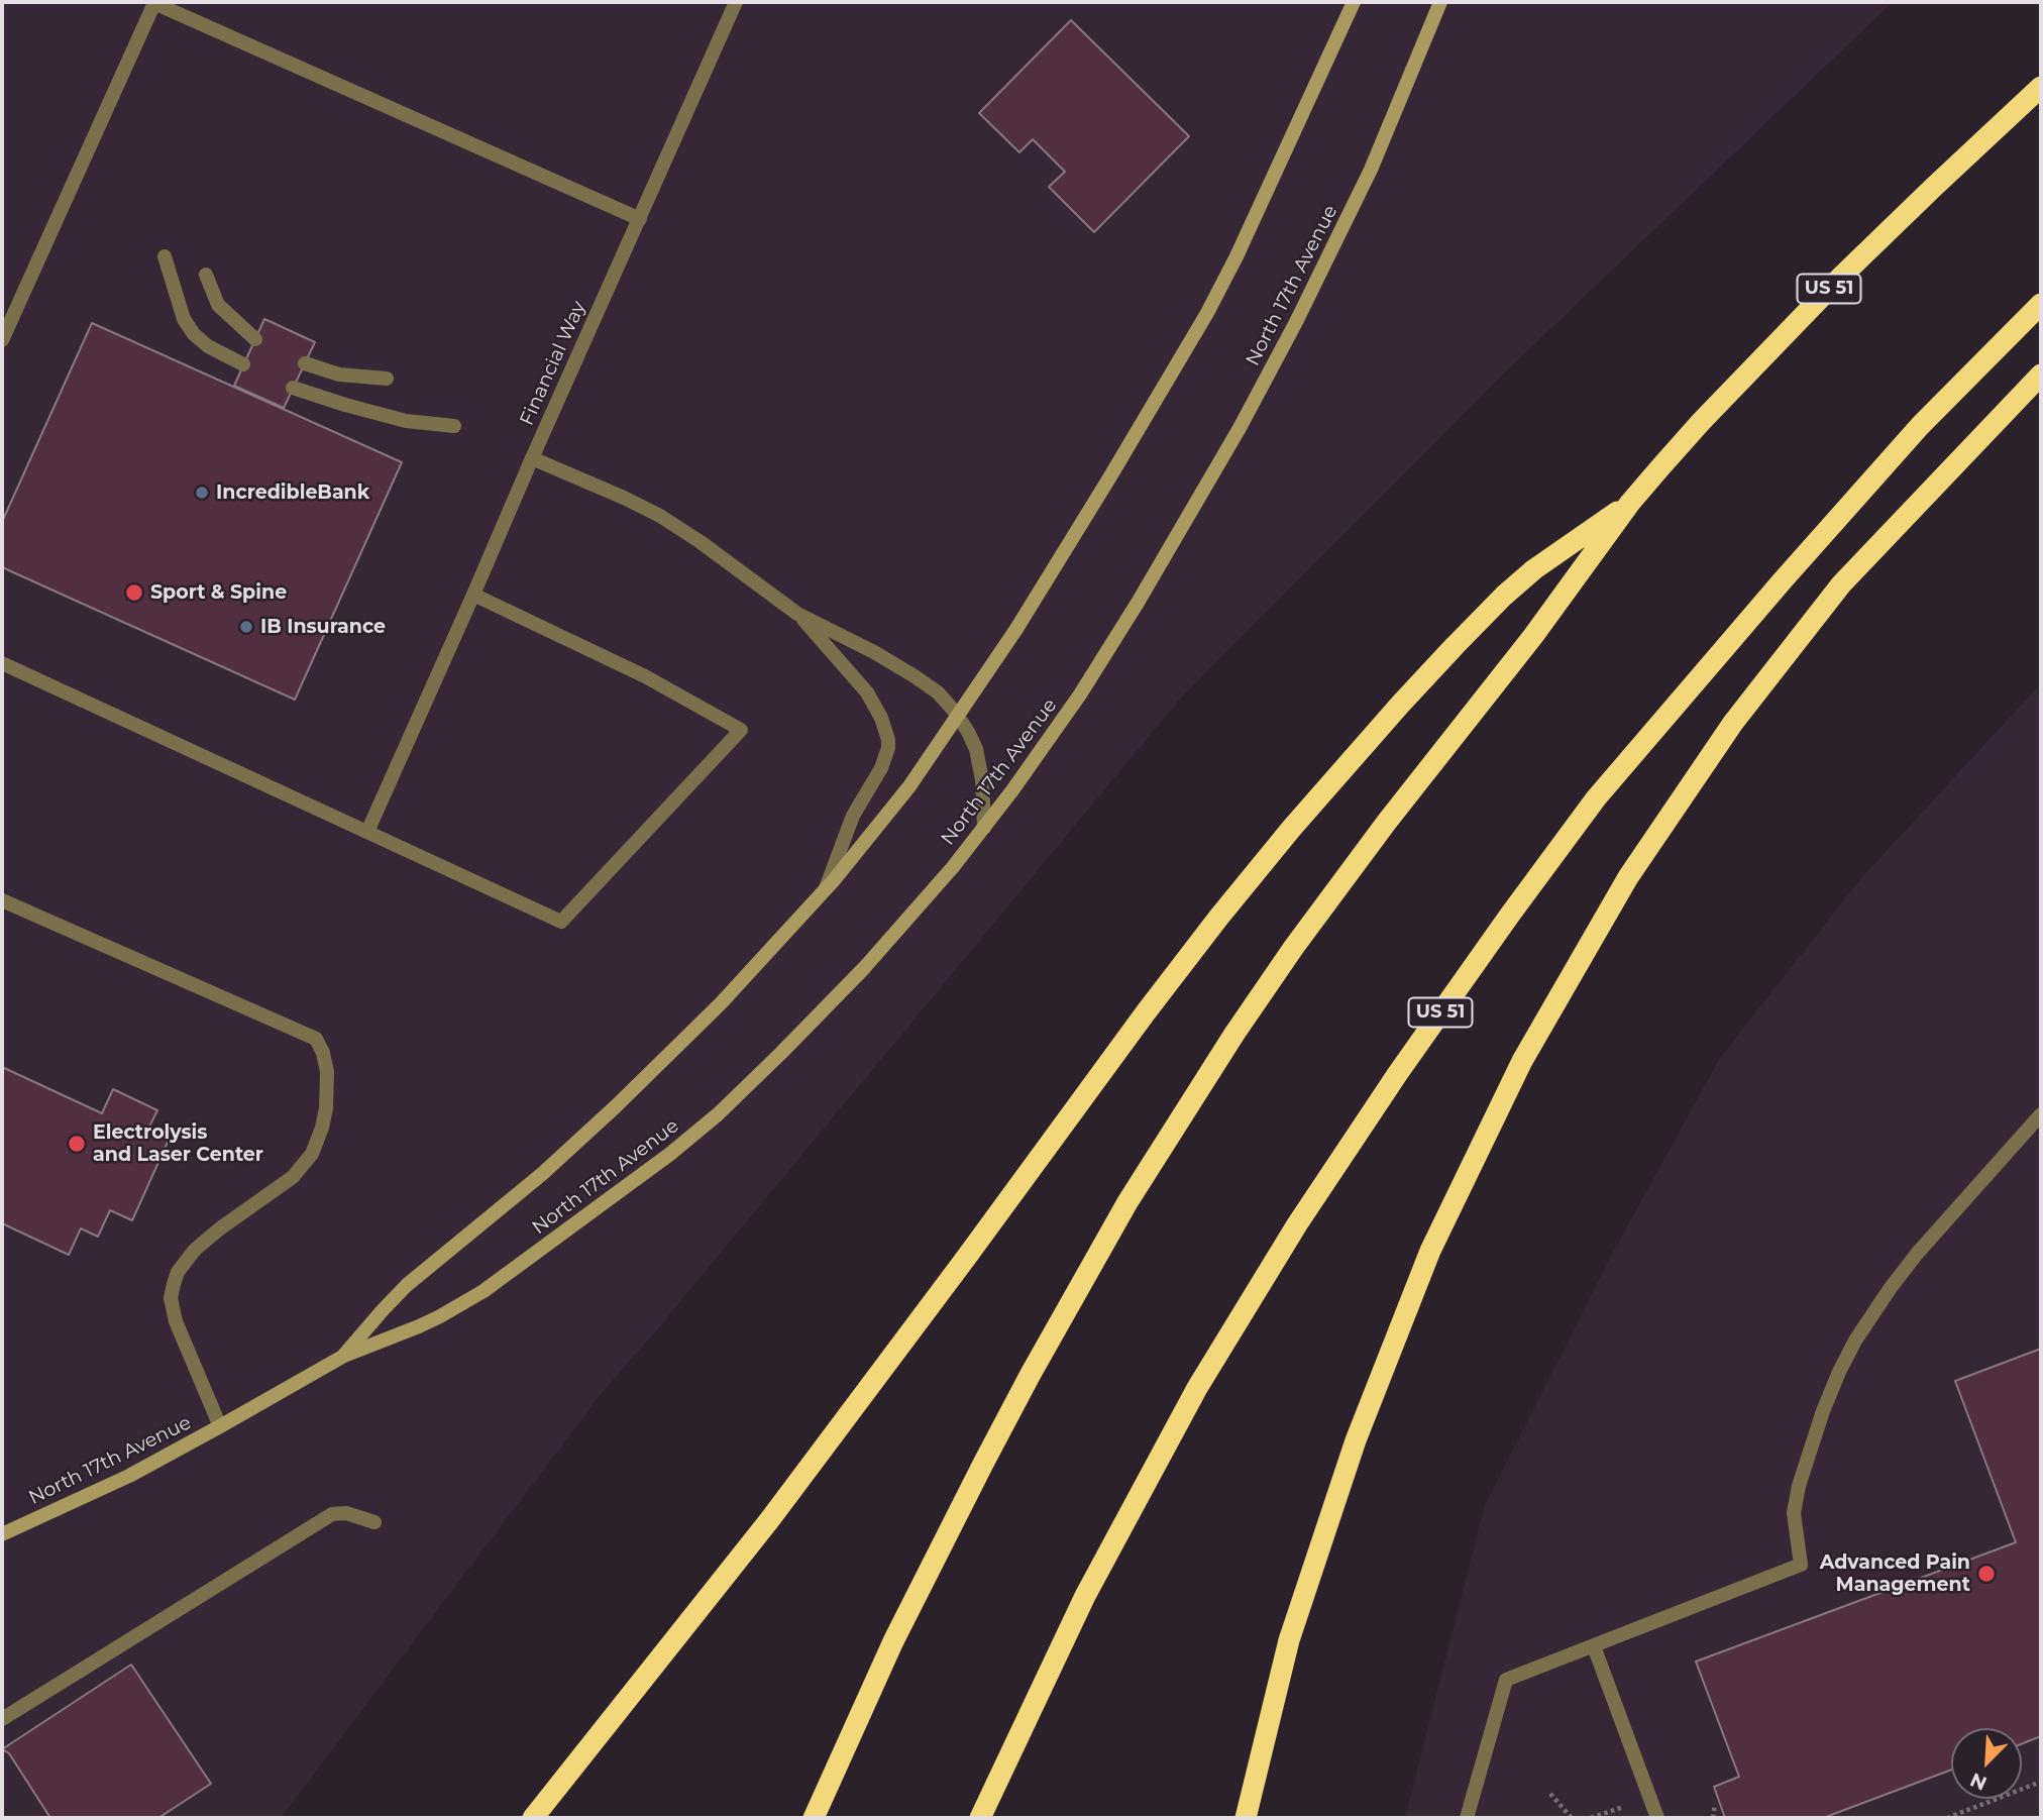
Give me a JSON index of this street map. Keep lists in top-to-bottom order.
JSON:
{
  "streets": {
    "highway": ["US 51"],
    "main road": ["North 17th Avenue"],
    "street": ["Financial Way"]
  },
  "places": [
    "IncredibleBank",
    "Sport & Spine",
    "IB Insurance",
    "Electrolysis and Laser Center",
    "Advanced Pain Management"
  ],
  "north": "bottom left"
}
